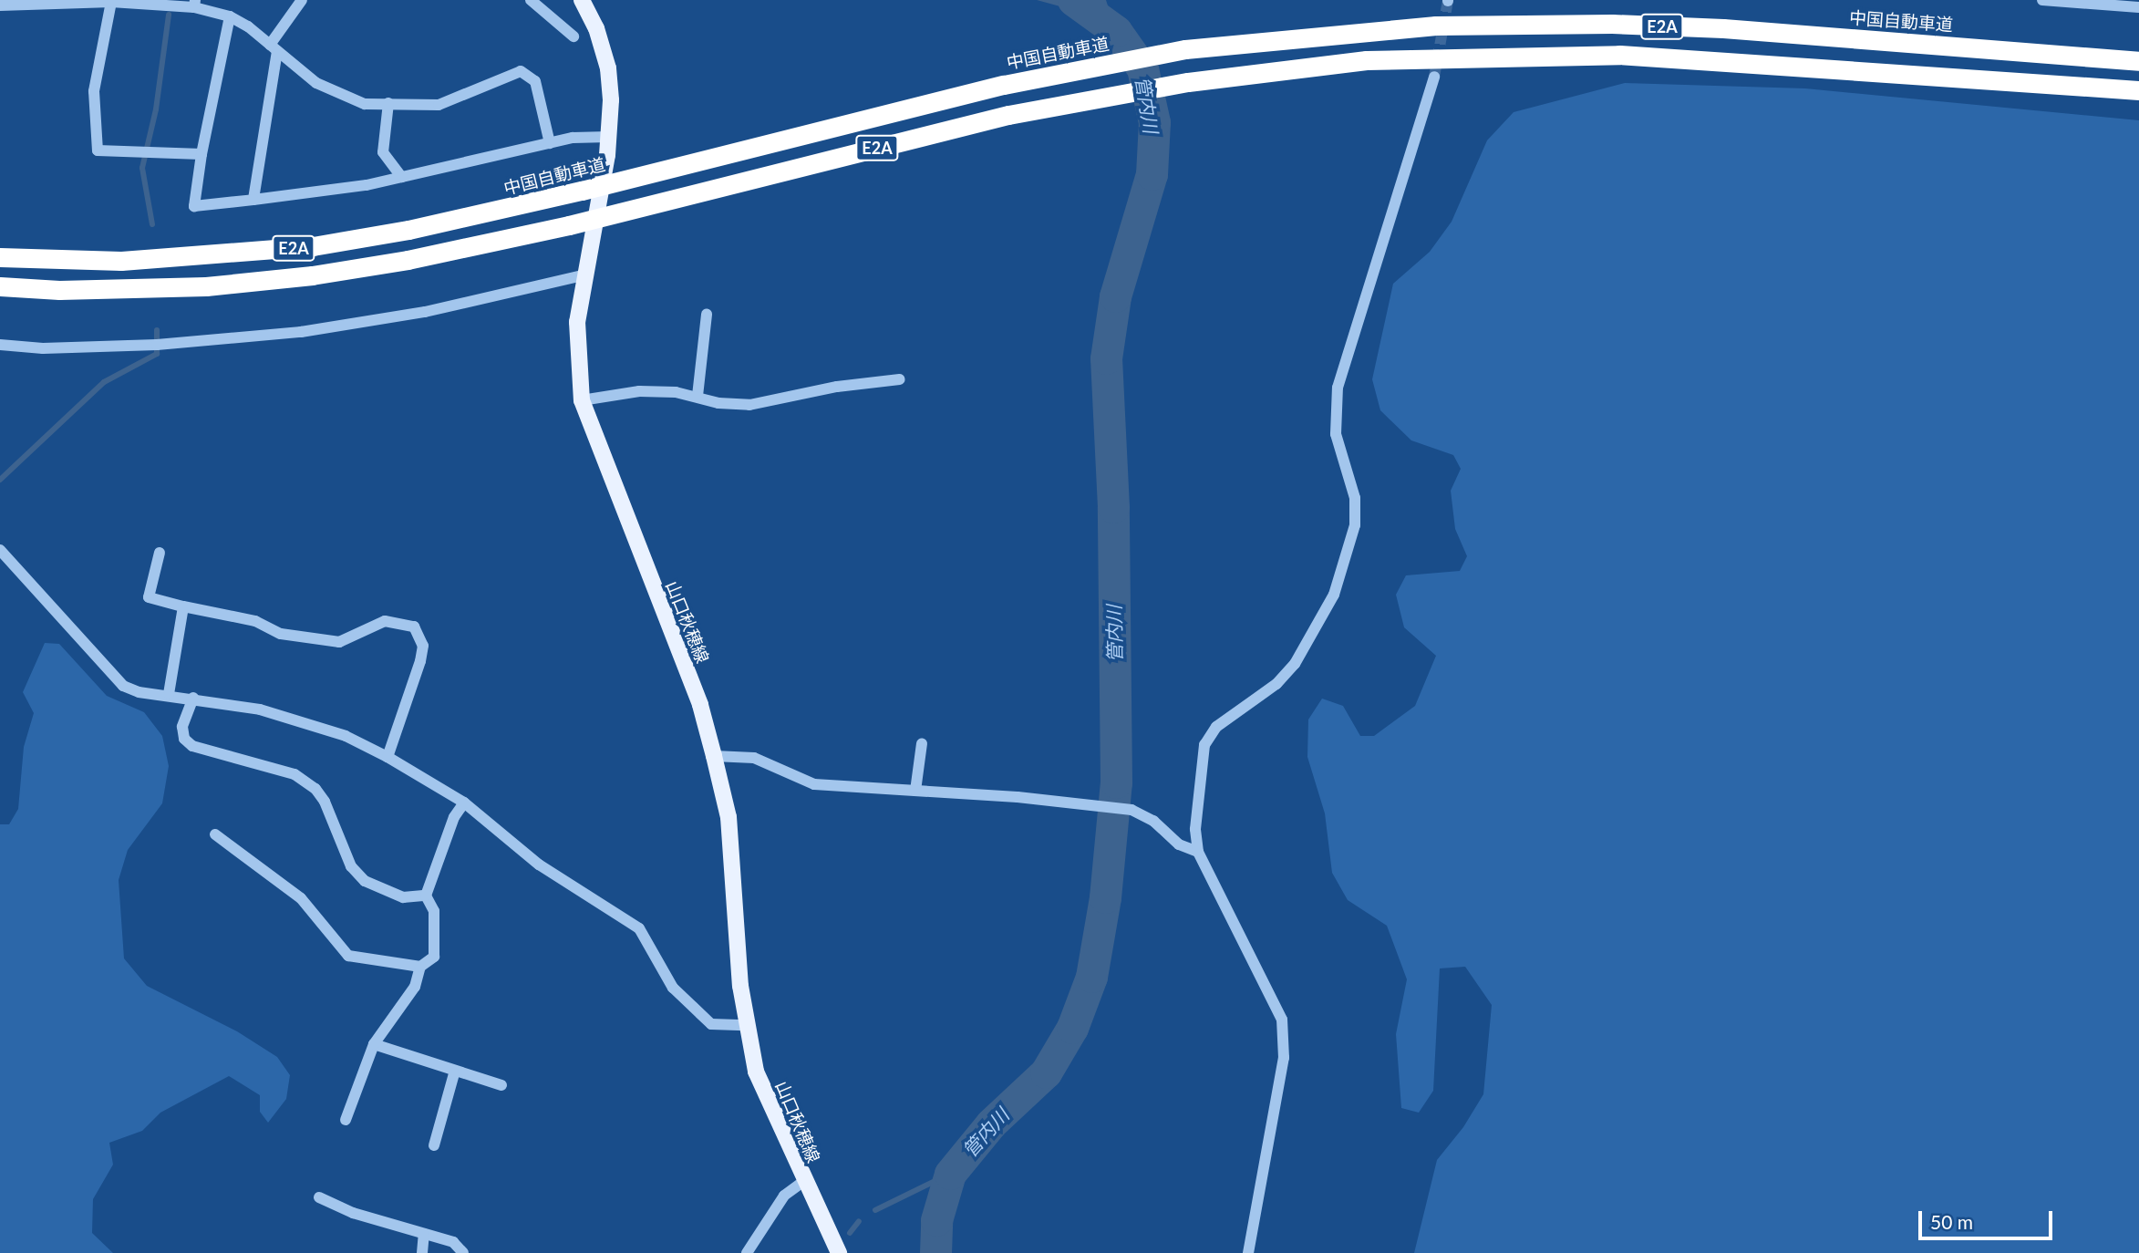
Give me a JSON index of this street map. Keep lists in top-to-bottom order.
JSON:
{
  "streets": {
    "highway": ["中国自動車道", "E2A"],
    "main road": ["山口秋穂線"]
  },
  "water": ["管内川"],
  "scale_bar": "50 m"
}
